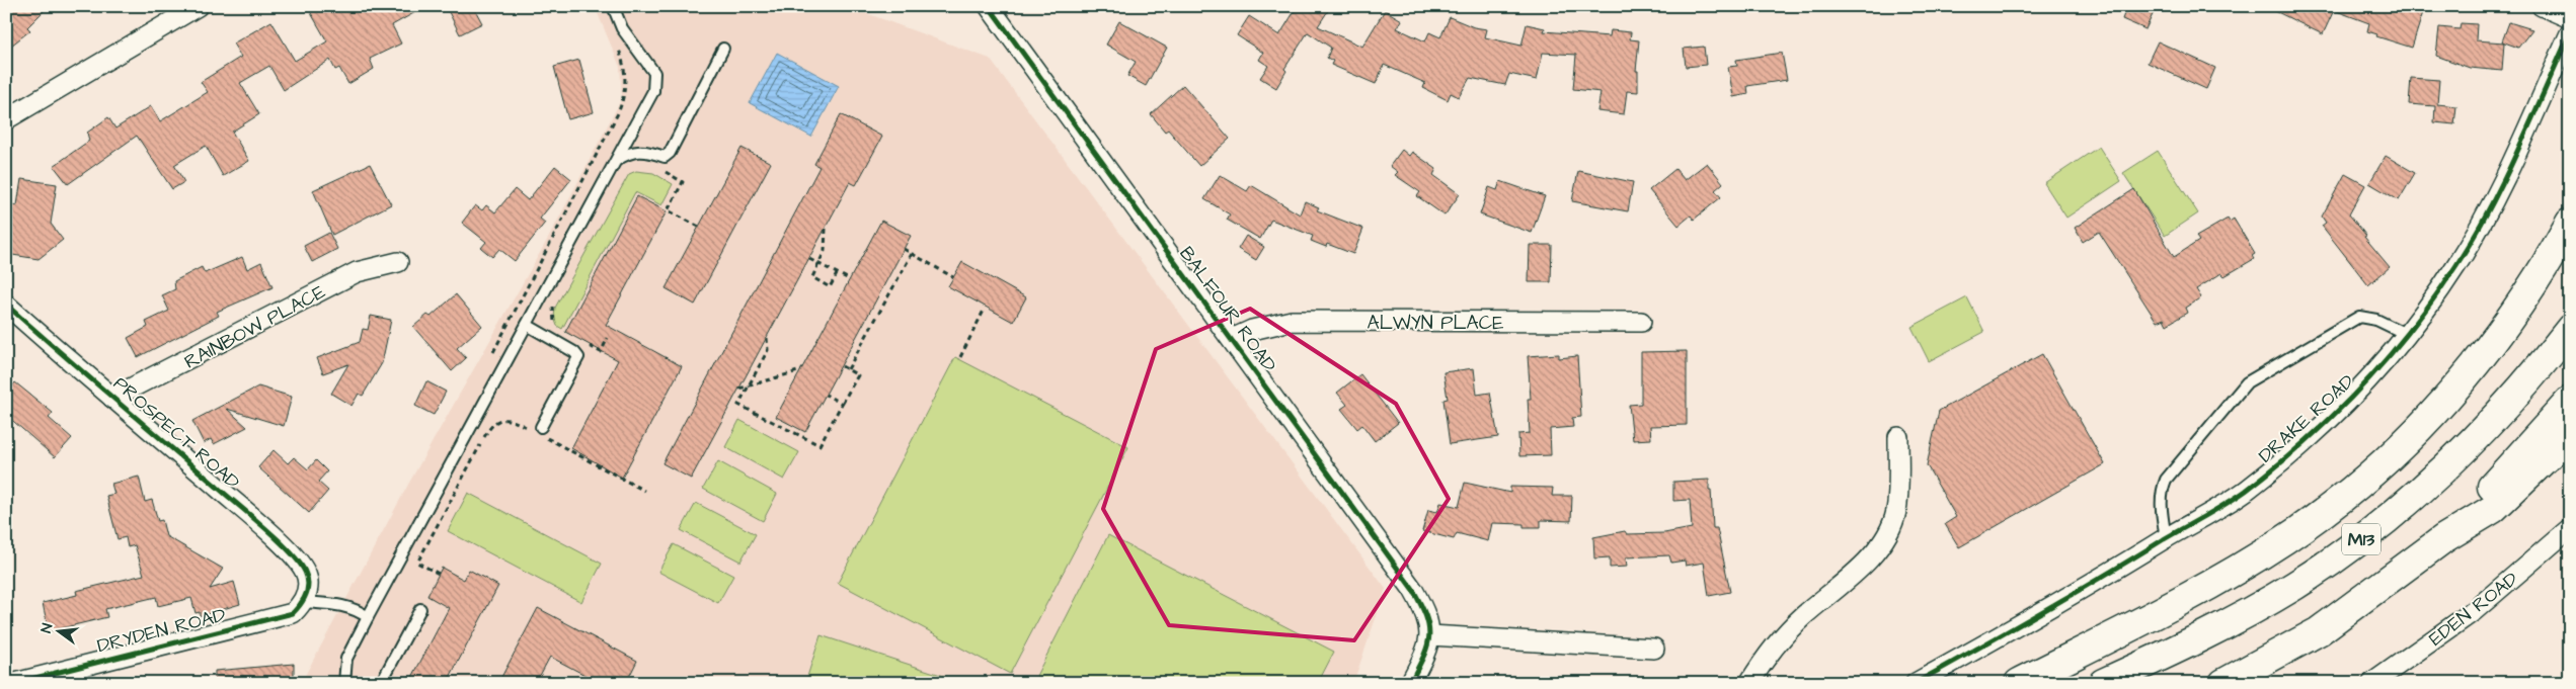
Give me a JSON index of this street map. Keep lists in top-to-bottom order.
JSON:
{
  "streets": {
    "highway": ["M13"],
    "street": [
      "BALFOUR ROAD",
      "ALWYN PLACE",
      "RAINBOW PLACE",
      "DRAKE ROAD",
      "PROSPECT ROAD",
      "EDEN ROAD",
      "DRYDEN ROAD"
    ]
  },
  "crossings": [
    ["BALFOUR ROAD", "ALWYN PLACE"],
    ["RAINBOW PLACE", "PROSPECT ROAD"],
    ["PROSPECT ROAD", "DRYDEN ROAD"]
  ],
  "north": "left"
}
